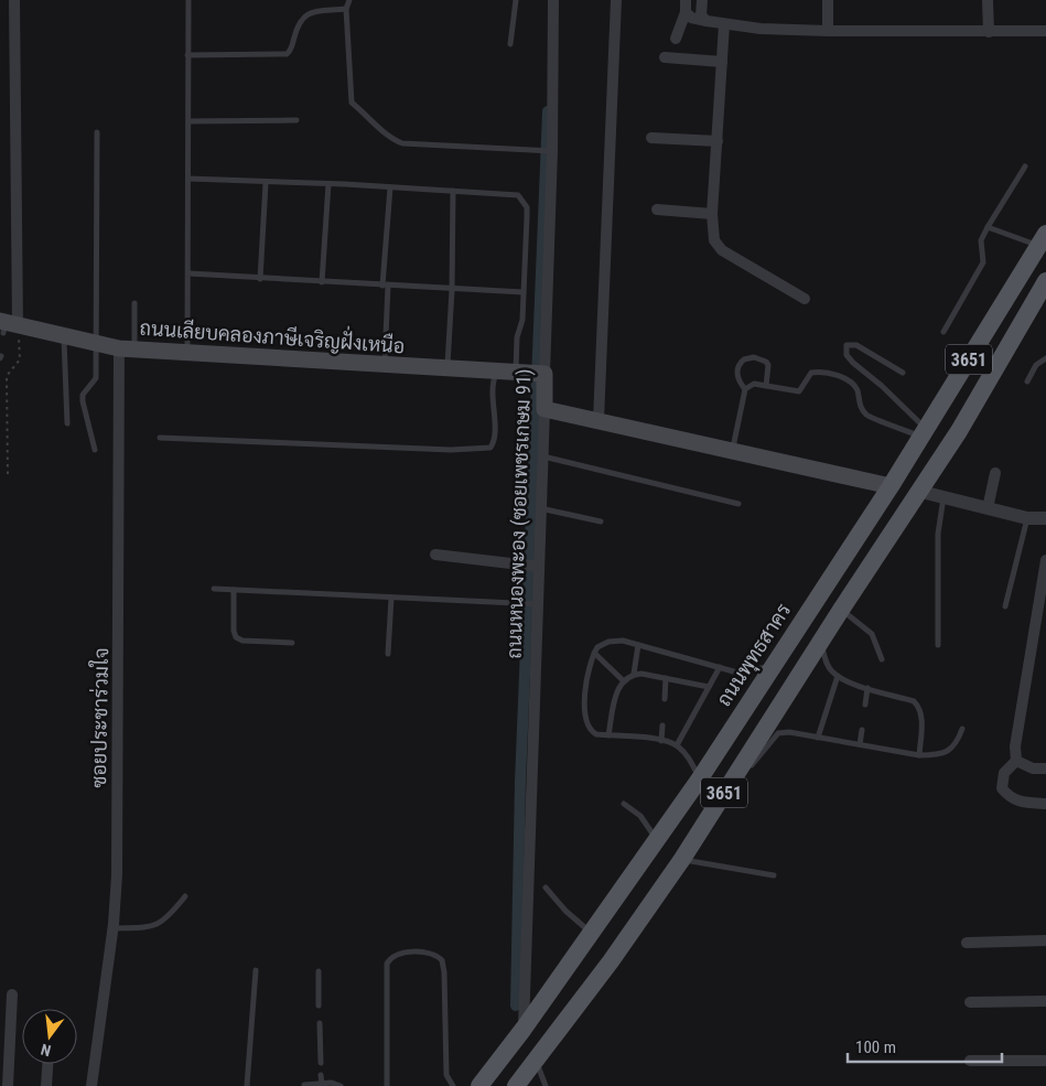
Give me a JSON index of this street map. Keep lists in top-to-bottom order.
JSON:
{
  "streets": {
    "main road": [
      "ถนนเลียบคลองภาษีเจริญฝั่งเหนือ",
      "3651",
      "ถนนหนองพะอง (ซอยเพชรเกษม 91)",
      "ถนนพุทธสาคร"
    ],
    "street": ["ซอยประชาร่วมใจ"]
  },
  "crossings": [
    ["ถนนเลียบคลองภาษีเจริญฝั่งเหนือ", "ถนนหนองพะอง (ซอยเพชรเกษม 91)"],
    ["ถนนเลียบคลองภาษีเจริญฝั่งเหนือ", "ซอยประชาร่วมใจ"],
    ["ถนนหนองพะอง (ซอยเพชรเกษม 91)", "ถนนพุทธสาคร"]
  ],
  "scale_bar": "100 m",
  "north": "bottom"
}
